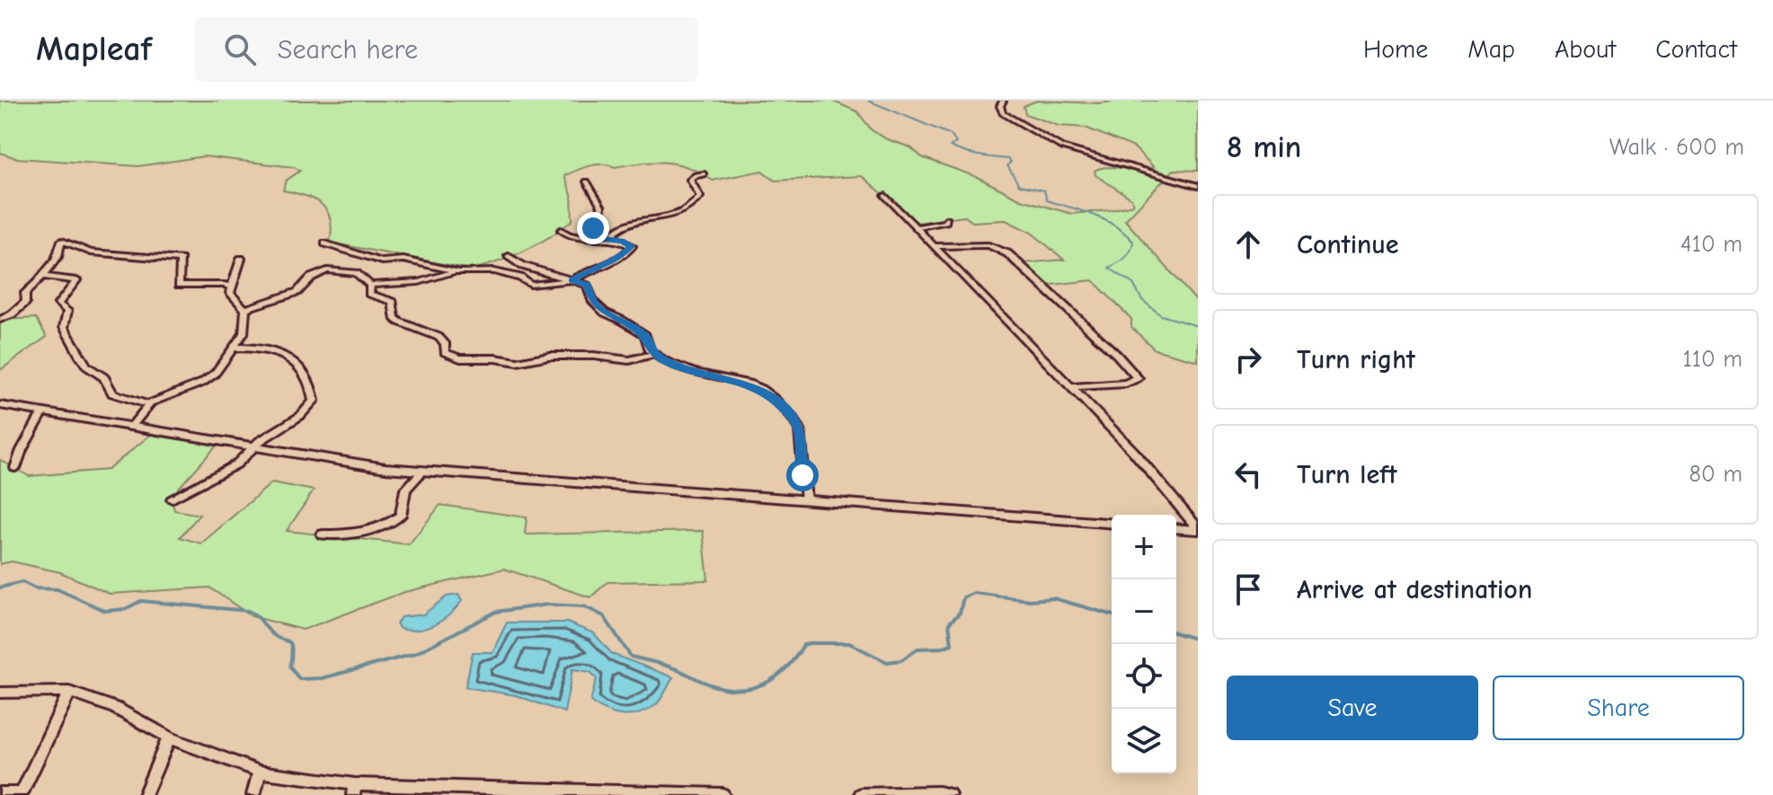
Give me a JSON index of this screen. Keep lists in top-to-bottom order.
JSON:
{
  "page": {
    "header": "Mapleaf",
    "search": "Search here",
    "nav": [
      "Home",
      "Map",
      "About",
      "Contact"
    ],
    "heading": ["8 min", "Walk · 600 m"],
    "list": [
      ["Continue", "410 m"],
      ["Turn right", "110 m"],
      ["Turn left", "80 m"],
      "Arrive at destination"
    ],
    "map_buttons": ["+", "−"],
    "buttons": ["Save", "Share"]
  }
}
